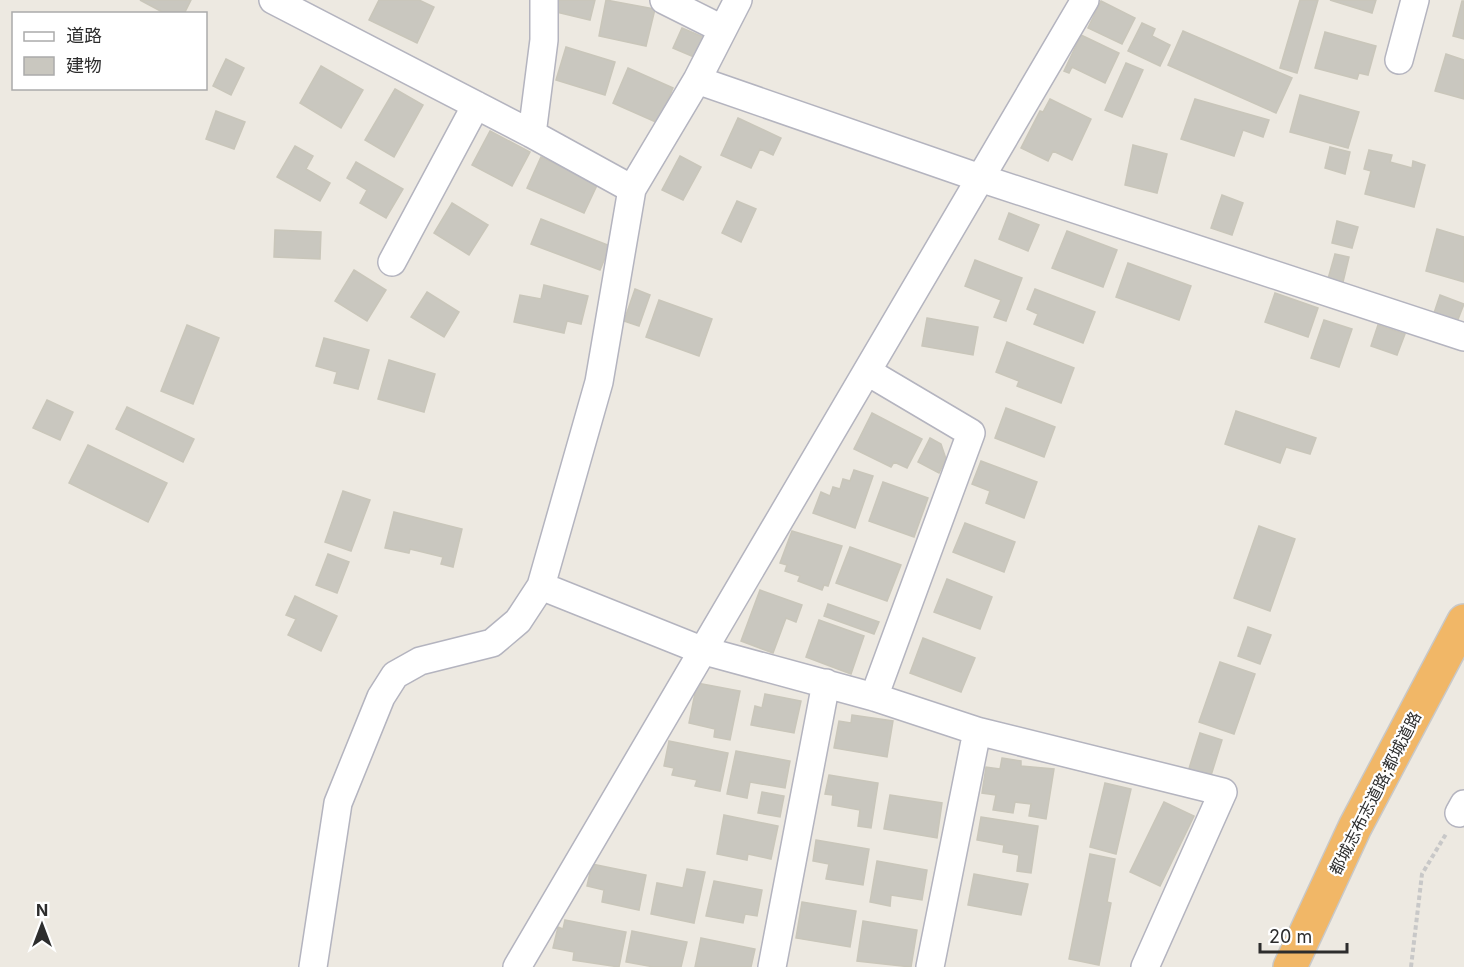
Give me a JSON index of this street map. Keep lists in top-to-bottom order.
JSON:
{
  "streets": {
    "highway": ["都城志布志道路;都城道路"]
  },
  "legend": ["道路", "建物"],
  "scale_bar": "20 m",
  "north": "top"
}
